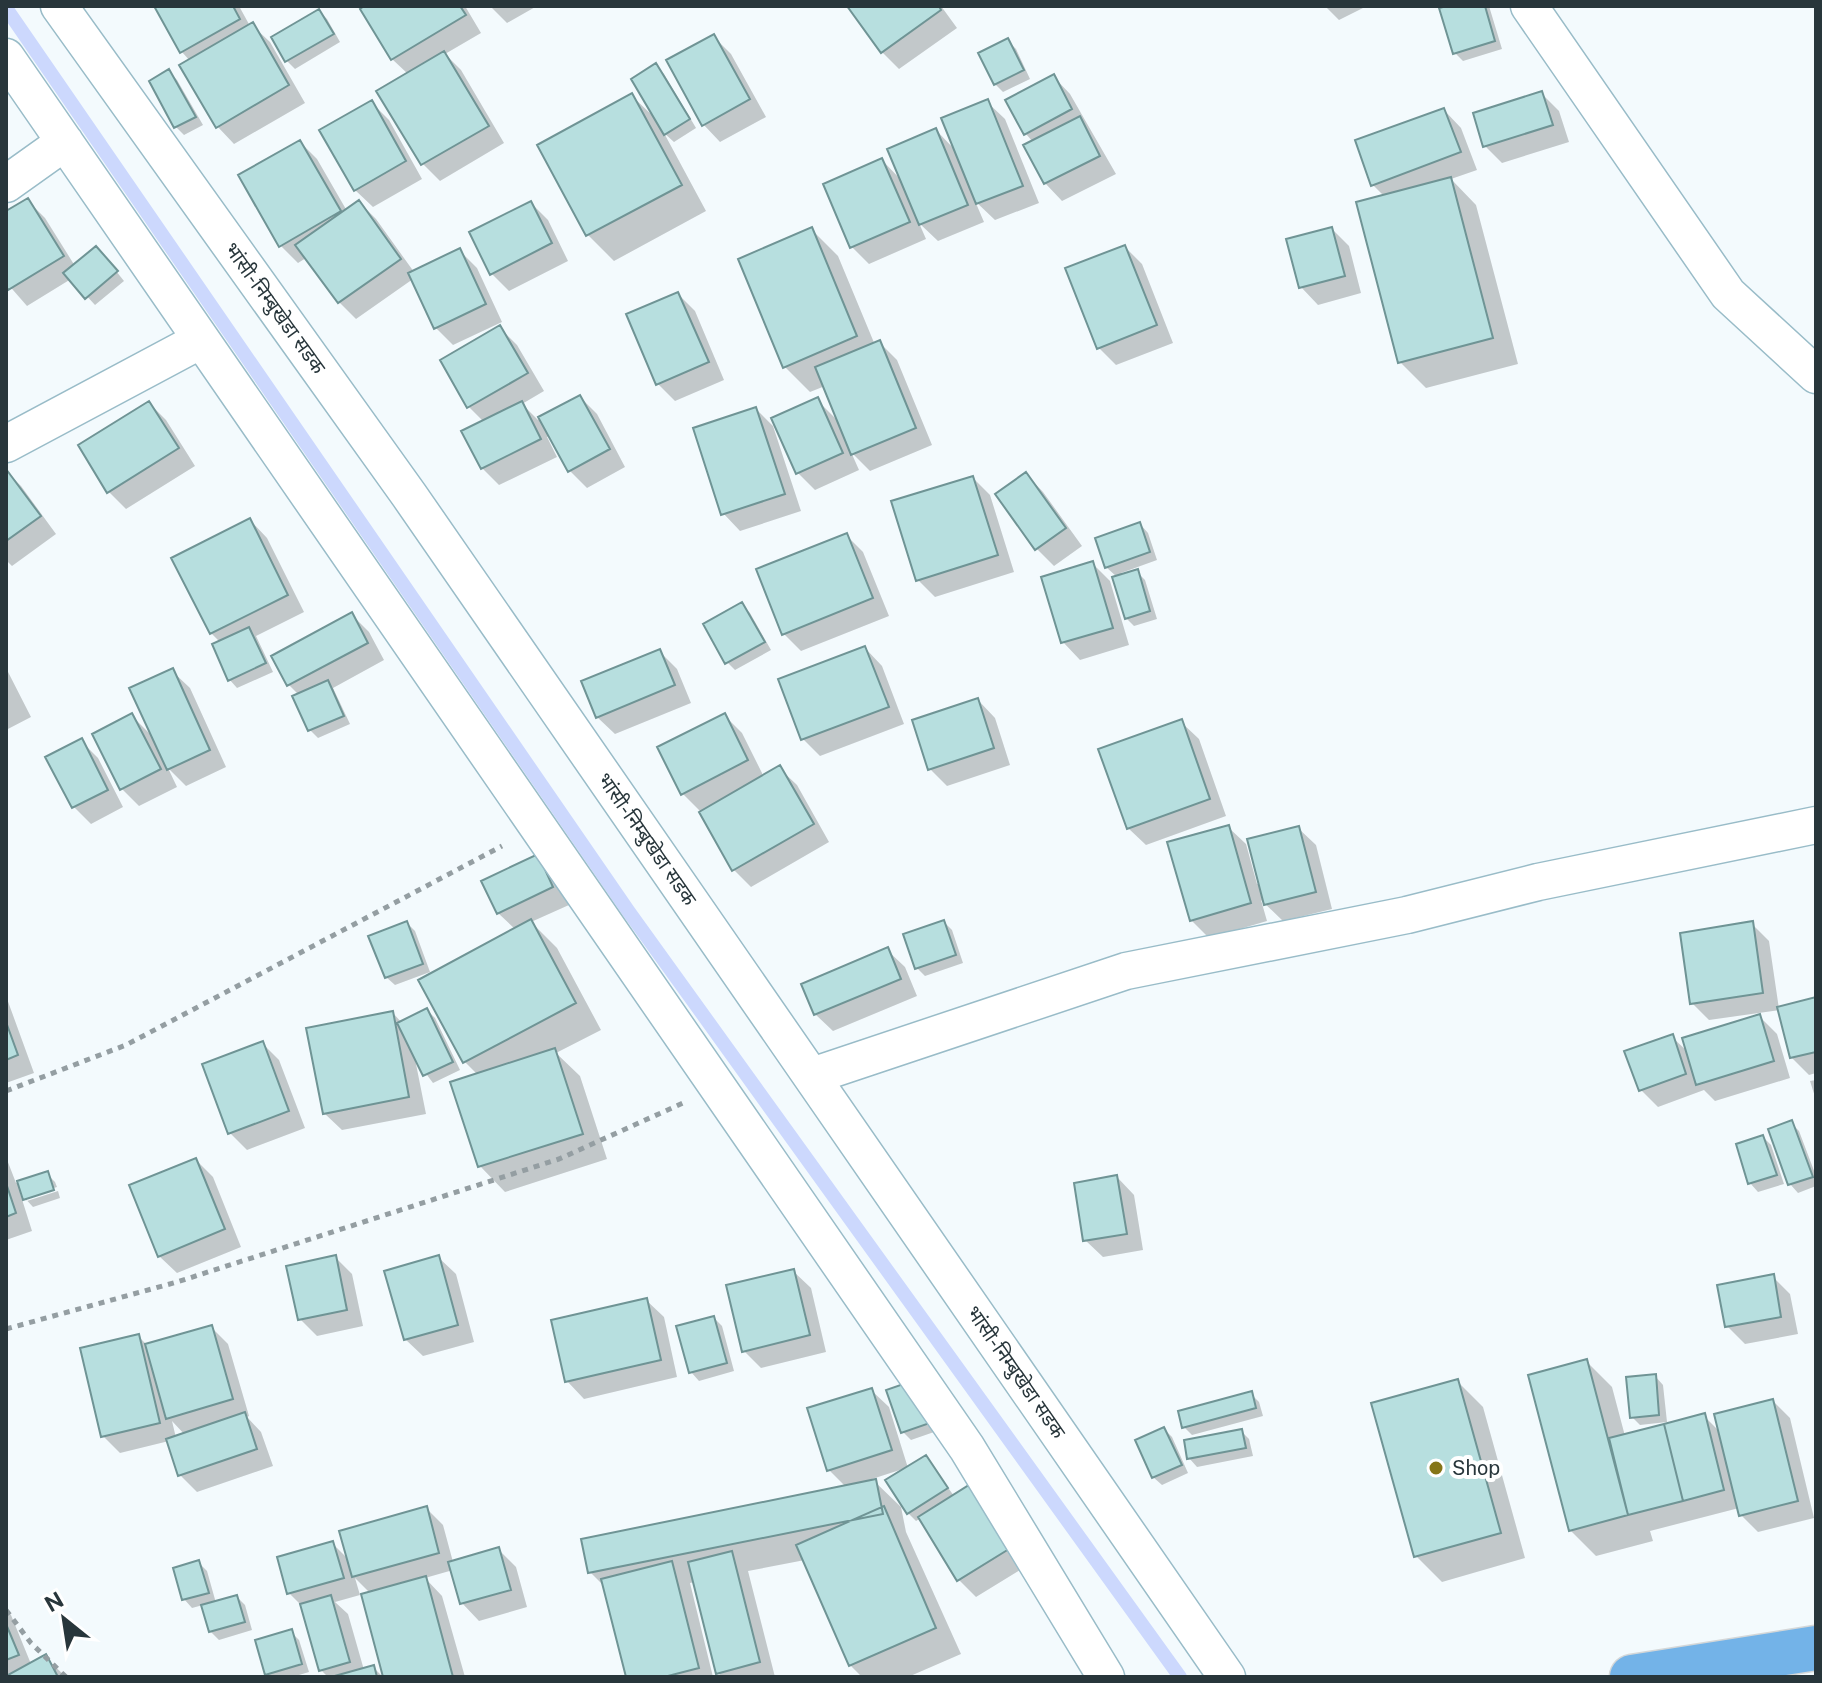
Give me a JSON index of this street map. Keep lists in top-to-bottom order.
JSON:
{
  "streets": {
    "street": ["भांसी-निम्बुखेडा सडक"]
  },
  "places": ["Shop"],
  "north": "top left"
}
